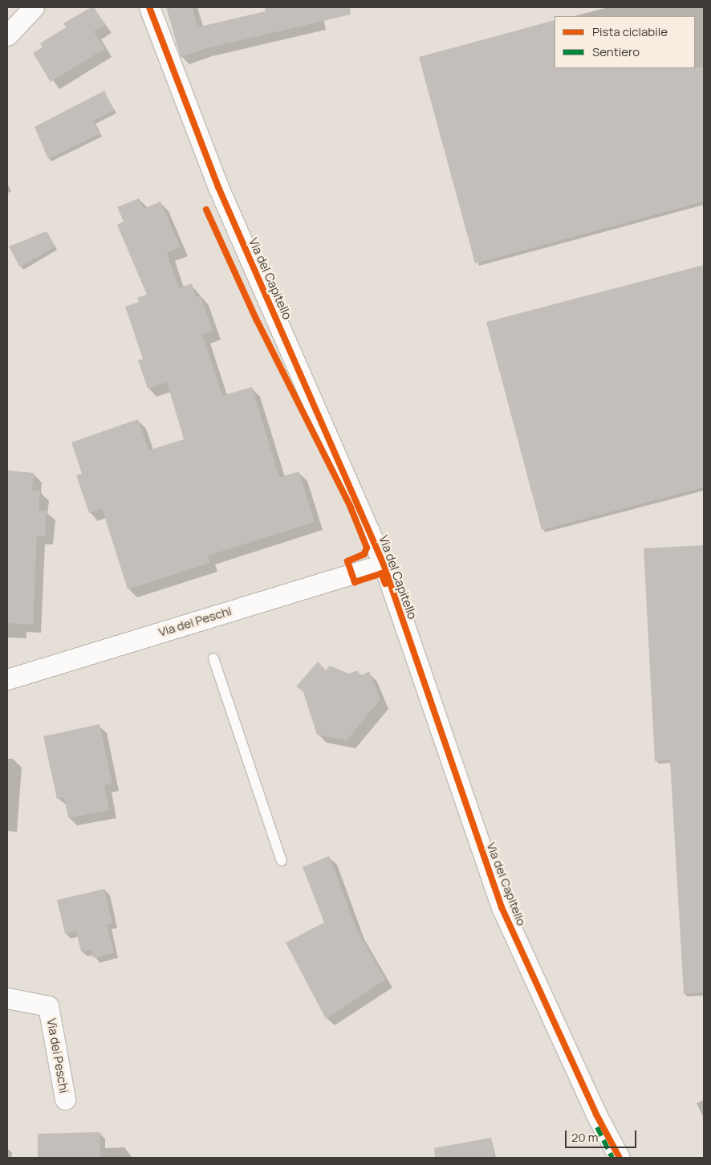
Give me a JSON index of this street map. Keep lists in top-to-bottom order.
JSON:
{
  "streets": {
    "street": ["Via del Capitello", "Via dei Peschi"]
  },
  "crossings": [
    ["Via del Capitello", "Via dei Peschi"]
  ],
  "legend": ["Pista ciclabile", "Sentiero"],
  "scale_bar": "20 m"
}
